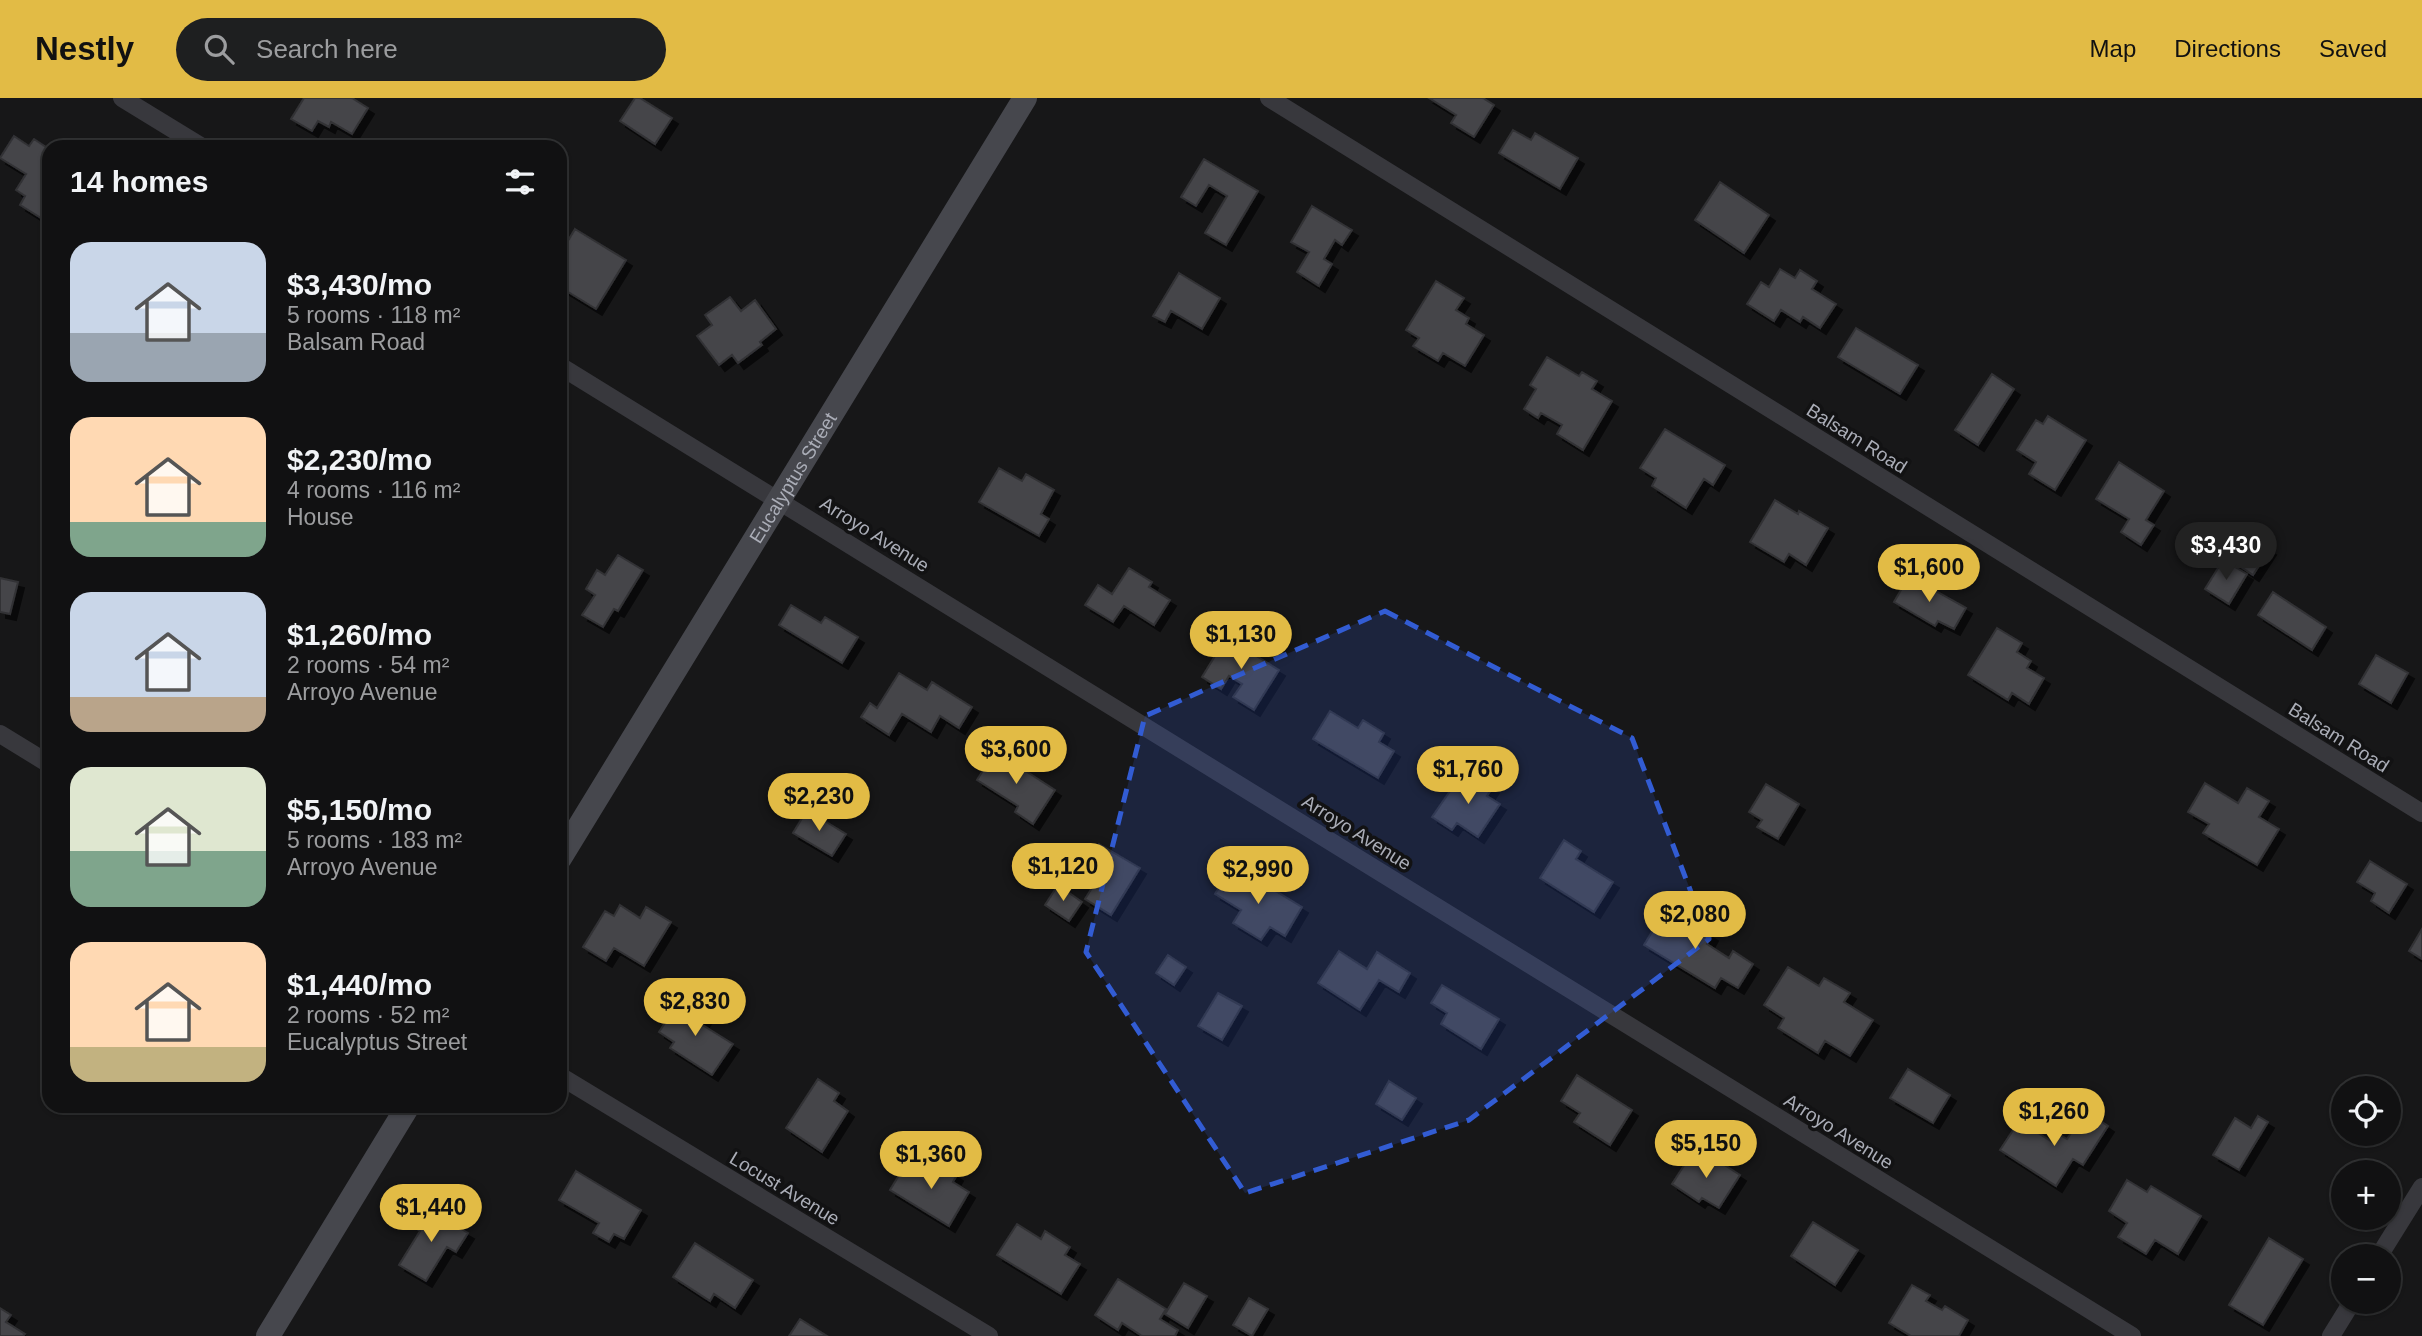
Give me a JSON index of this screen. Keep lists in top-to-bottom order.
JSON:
{
  "streets": {
    "main road": ["Eucalyptus Street"],
    "street": ["Balsam Road", "Arroyo Avenue", "Locust Avenue"]
  },
  "crossings": [
    ["Eucalyptus Street", "Arroyo Avenue"]
  ],
  "page": {
    "header": "Nestly",
    "search": "Search here",
    "nav": ["Map", "Directions", "Saved"],
    "heading": "14 homes",
    "list": [
      {
        "name": "$3,430/mo",
        "note": "5 rooms · 118 m² · Balsam Road"
      },
      {
        "name": "$2,230/mo",
        "note": "4 rooms · 116 m² · House"
      },
      {
        "name": "$1,260/mo",
        "note": "2 rooms · 54 m² · Arroyo Avenue"
      },
      {
        "name": "$5,150/mo",
        "note": "5 rooms · 183 m² · Arroyo Avenue"
      },
      {
        "name": "$1,440/mo",
        "note": "2 rooms · 52 m² · Eucalyptus Street"
      }
    ],
    "price": [
      "$3,430",
      "$1,600",
      "$1,130",
      "$3,600",
      "$1,760",
      "$2,230",
      "$1,120",
      "$2,990",
      "$2,080",
      "$2,830",
      "$1,260",
      "$5,150",
      "$1,360",
      "$1,440"
    ],
    "map_buttons": ["+", "−"]
  }
}
